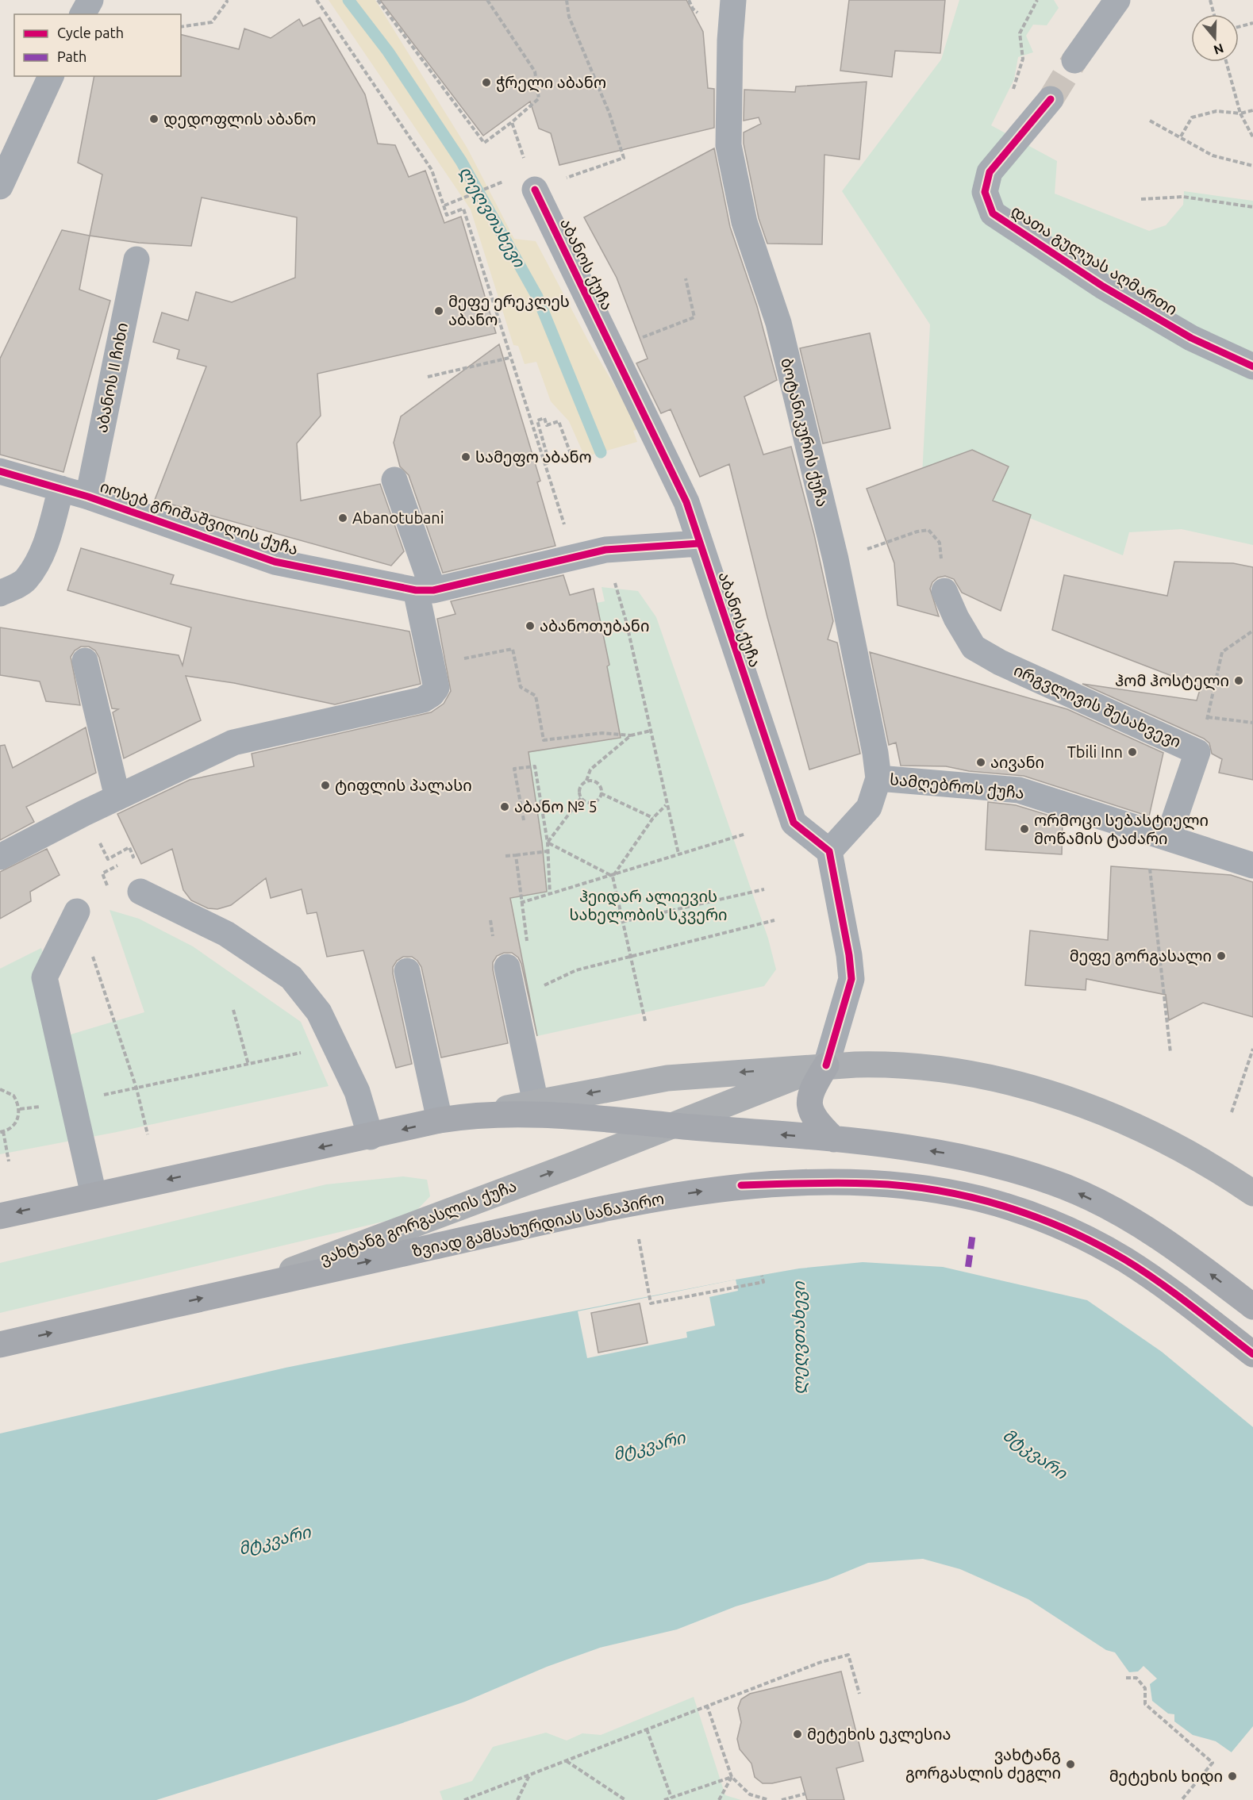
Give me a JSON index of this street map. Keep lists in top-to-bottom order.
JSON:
{
  "streets": {
    "highway": ["ვახტანგ გორგასლის ქუჩა", "ზვიად გამსახურდიას სანაპირო"],
    "street": [
      "დათა გულუას აღმართი",
      "აბანოს ქუჩა",
      "აბანოს II ჩიხი",
      "ბოტანიკურის ქუჩა",
      "იოსებ გრიშაშვილის ქუჩა",
      "ირგვლივის შესახვევი",
      "სამღებროს ქუჩა"
    ]
  },
  "crossings": [
    ["აბანოს ქუჩა", "ბოტანიკურის ქუჩა"],
    ["აბანოს ქუჩა", "იოსებ გრიშაშვილის ქუჩა"],
    ["აბანოს II ჩიხი", "იოსებ გრიშაშვილის ქუჩა"],
    ["ბოტანიკურის ქუჩა", "სამღებროს ქუჩა"],
    ["ირგვლივის შესახვევი", "სამღებროს ქუჩა"],
    ["ვახტანგ გორგასლის ქუჩა", "ზვიად გამსახურდიას სანაპირო"]
  ],
  "water": ["ლეღვთახევი", "მტკვარი"],
  "parks": ["ჰეიდარ ალიევის სახელობის სკვერი"],
  "places": [
    "ჭრელი აბანო",
    "დედოფლის აბანო",
    "მეფე ერეკლეს აბანო",
    "სამეფო აბანო",
    "Abanotubani",
    "აბანოთუბანი",
    "ჰომ ჰოსტელი",
    "Tbili Inn",
    "აივანი",
    "ტიფლის პალასი",
    "აბანო № 5",
    "ორმოცი სებასტიელი მოწამის ტაძარი",
    "მეფე გორგასალი",
    "მეტეხის ეკლესია",
    "ვახტანგ გორგასლის ძეგლი",
    "მეტეხის ხიდი"
  ],
  "legend": ["Cycle path", "Path"],
  "north": "bottom"
}
